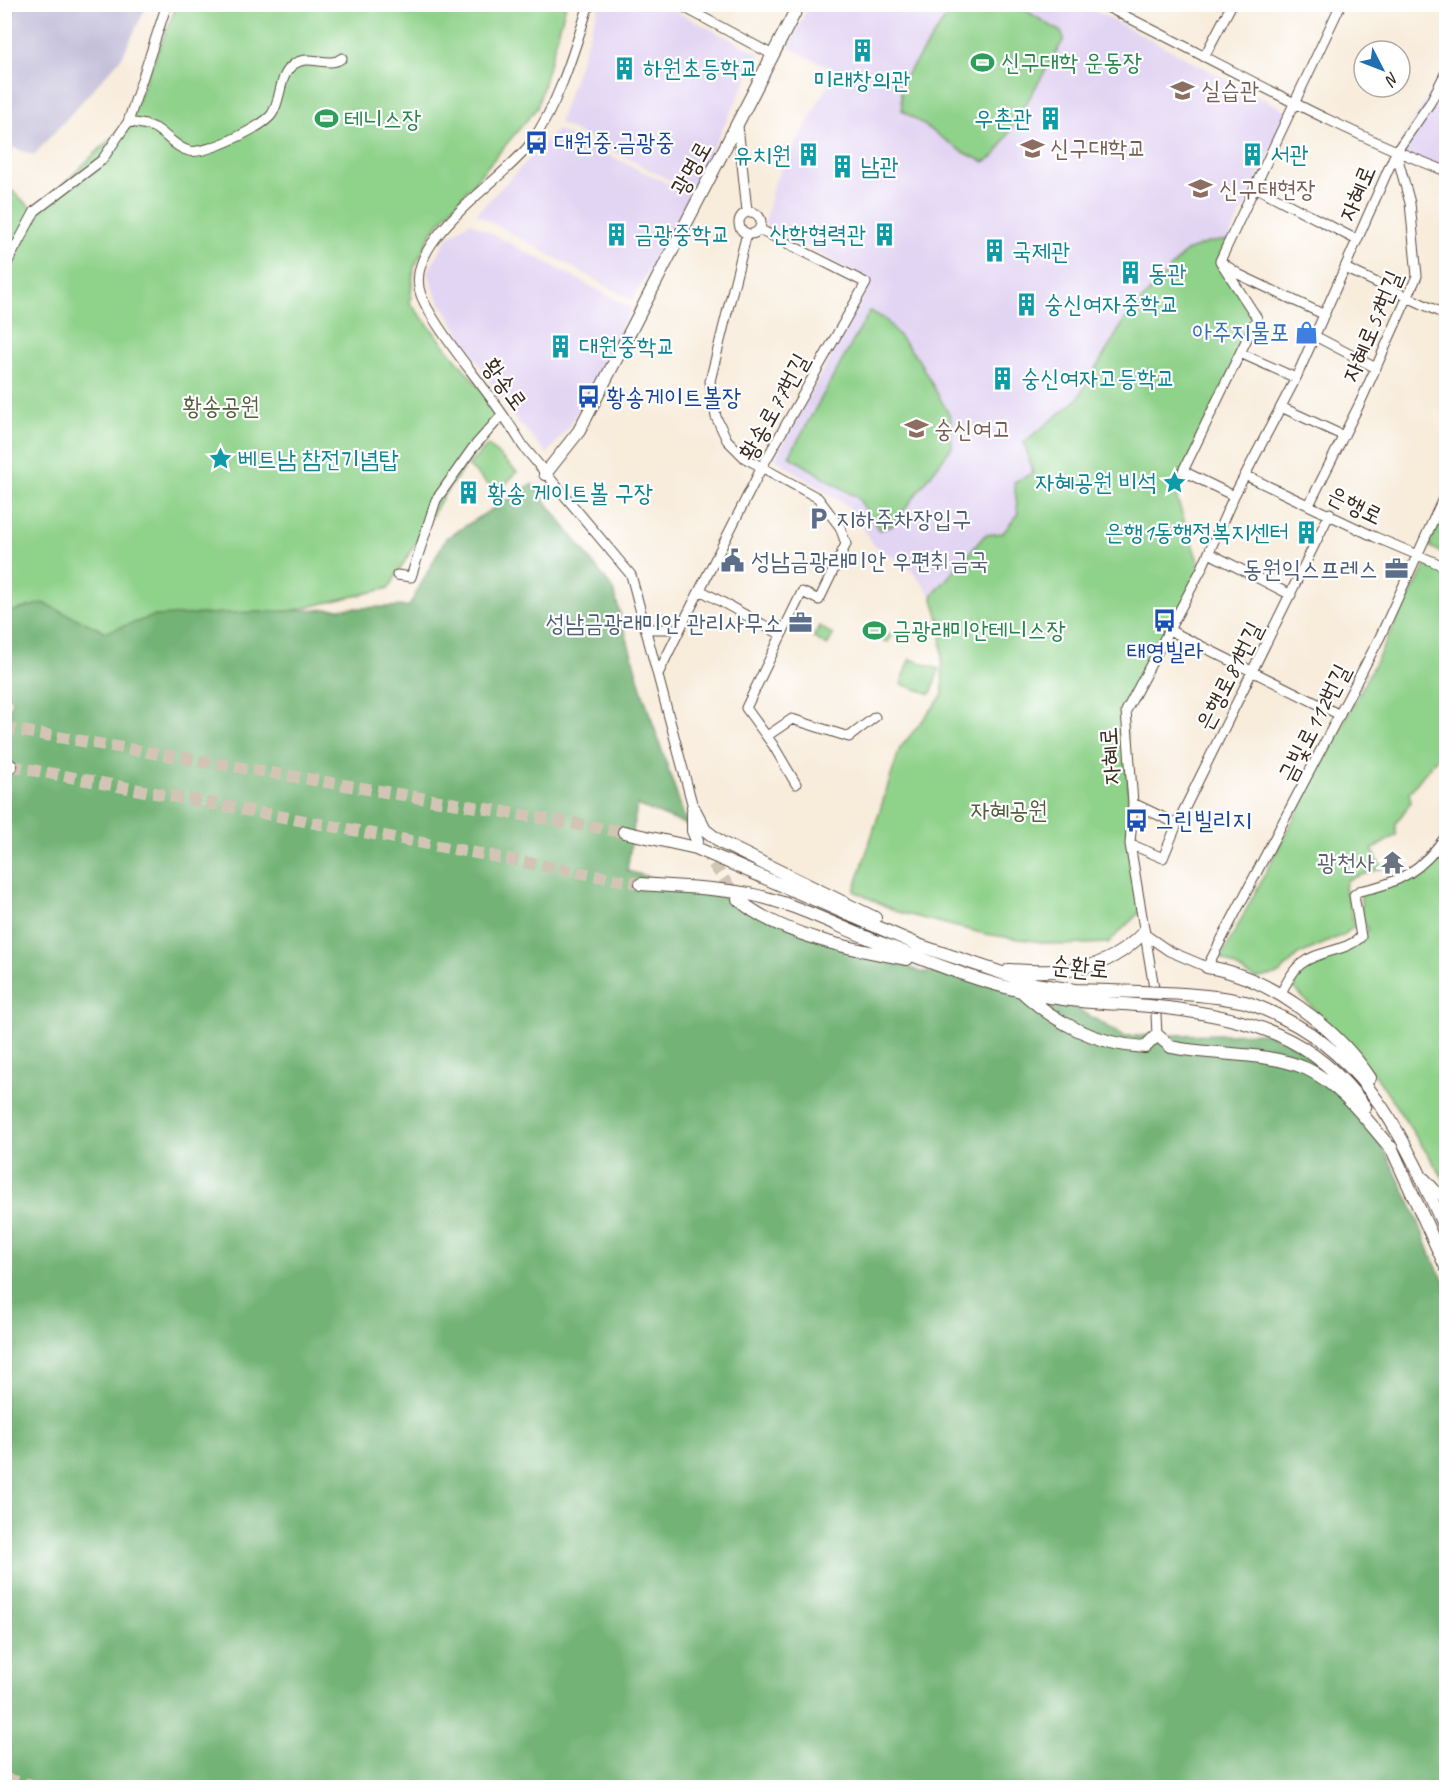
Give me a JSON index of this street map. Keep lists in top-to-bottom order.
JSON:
{
  "streets": {
    "main road": ["광명로", "순환로"],
    "street": [
      "자혜로",
      "자혜로57번길",
      "황송로",
      "황송로77번길",
      "은행로",
      "은행로81번길",
      "금빛로112번길"
    ]
  },
  "crossings": [
    ["광명로", "황송로"],
    ["자혜로", "자혜로57번길"],
    ["자혜로", "은행로"],
    ["자혜로", "은행로81번길"],
    ["자혜로57번길", "은행로"],
    ["황송로", "황송로77번길"],
    ["은행로", "은행로81번길"],
    ["은행로", "금빛로112번길"]
  ],
  "parks": ["황송공원", "자혜공원"],
  "places": {
    "building": [
      "미래창의관",
      "하원초등학교",
      "우촌관",
      "서관",
      "유치원",
      "남관",
      "금광중학교",
      "산학협력관",
      "국제관",
      "동관",
      "숭신여자중학교",
      "대원중학교",
      "숭신여자고등학교",
      "황송 게이트볼 구장",
      "은행1동행정복지센터"
    ],
    "sports": ["신구대학 운동장", "테니스장", "금광래미안테니스장"],
    "school or university": [
      "실습관",
      "신구대학교",
      "신구대현장",
      "숭신여고"
    ],
    "bus stop": [
      "대원중.금광중",
      "황송게이트볼장",
      "태영빌라",
      "그린빌리지"
    ],
    "shop": ["아주지물포"],
    "place": ["베트남 참전기념탑", "자혜공원 비석"],
    "parking": ["지하주차장입구"],
    "public building": ["성남금광래미안 우편취금국"],
    "office": ["동원익스프레스", "성남금광래미안 관리사무소"],
    "temple": ["광천사"]
  },
  "north": "bottom right"
}
